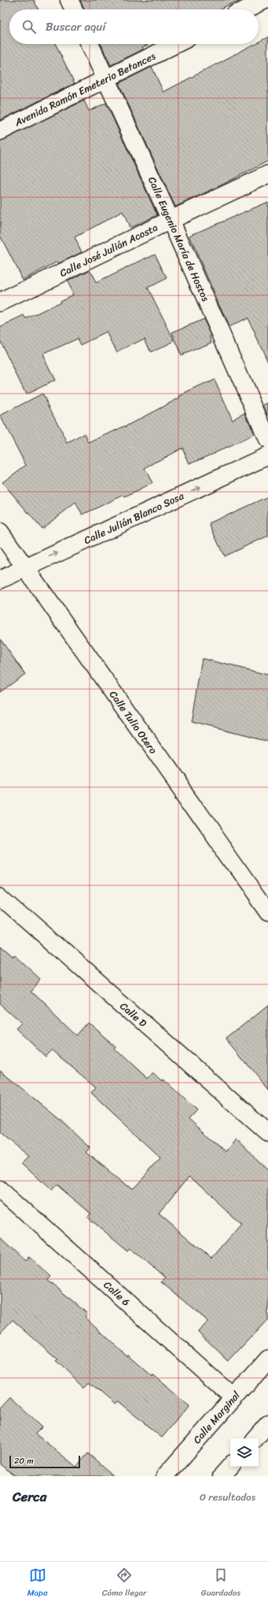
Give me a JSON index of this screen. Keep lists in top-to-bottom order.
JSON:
{
  "streets": {
    "street": [
      "Avenida Ramón Emeterio Betances",
      "Calle Eugenio María de Hostos",
      "Calle José Julián Acosta",
      "Calle Julián Blanco Sosa",
      "Calle Tulio Otero",
      "Calle D",
      "Calle 6",
      "Calle Marginal"
    ]
  },
  "crossings": [
    ["Avenida Ramón Emeterio Betances", "Calle Eugenio María de Hostos"],
    ["Calle Eugenio María de Hostos", "Calle José Julián Acosta"],
    ["Calle Julián Blanco Sosa", "Calle Tulio Otero"],
    ["Calle 6", "Calle Marginal"]
  ],
  "one_way": ["Calle Julián Blanco Sosa"],
  "scale_bar": "20 m",
  "page": {
    "search": "Buscar aquí",
    "scale": "20 m",
    "heading": ["Cerca", "0 resultados"],
    "nav": ["Mapa", "Cómo llegar", "Guardados"]
  }
}
